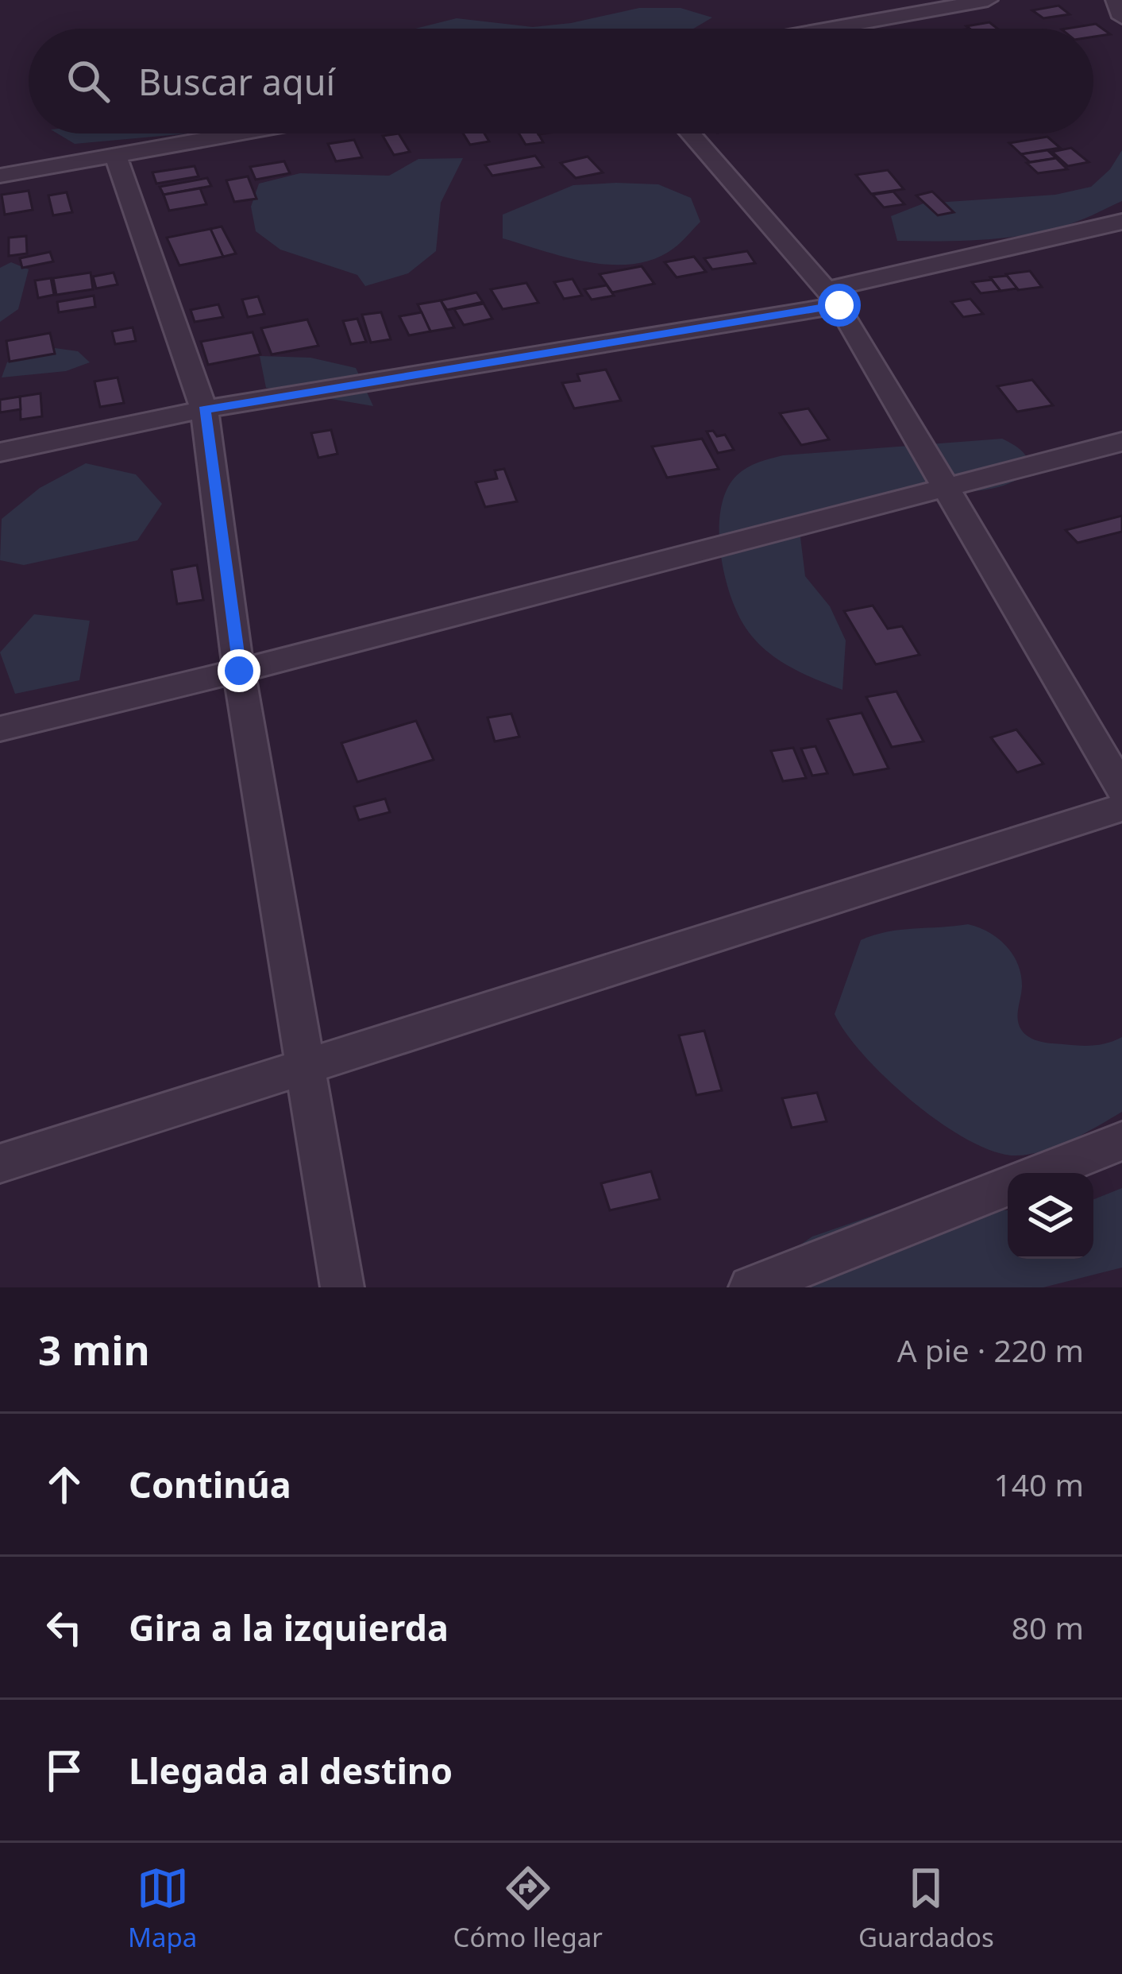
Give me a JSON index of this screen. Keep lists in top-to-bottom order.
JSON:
{
  "page": {
    "search": "Buscar aquí",
    "heading": ["3 min", "A pie · 220 m"],
    "list": [
      ["Continúa", "140 m"],
      ["Gira a la izquierda", "80 m"],
      "Llegada al destino"
    ],
    "nav": ["Mapa", "Cómo llegar", "Guardados"]
  }
}
